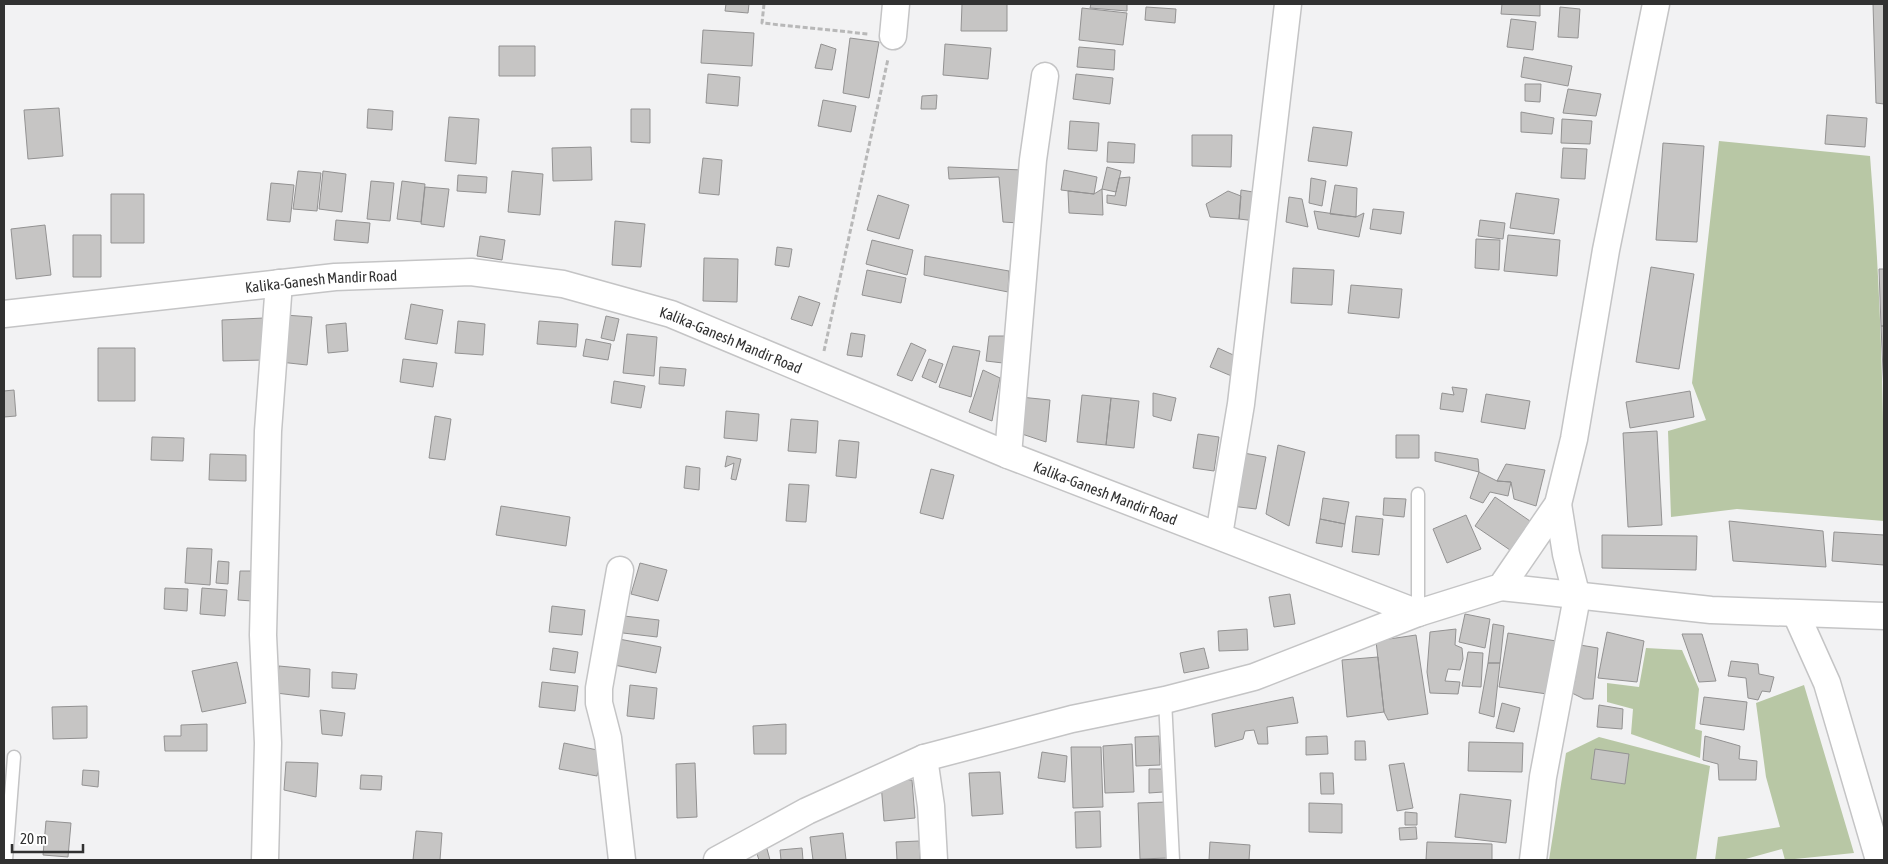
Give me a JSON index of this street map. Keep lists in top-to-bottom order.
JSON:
{
  "streets": {
    "street": ["Kalika-Ganesh Mandir Road"]
  },
  "scale_bar": "20 m"
}
